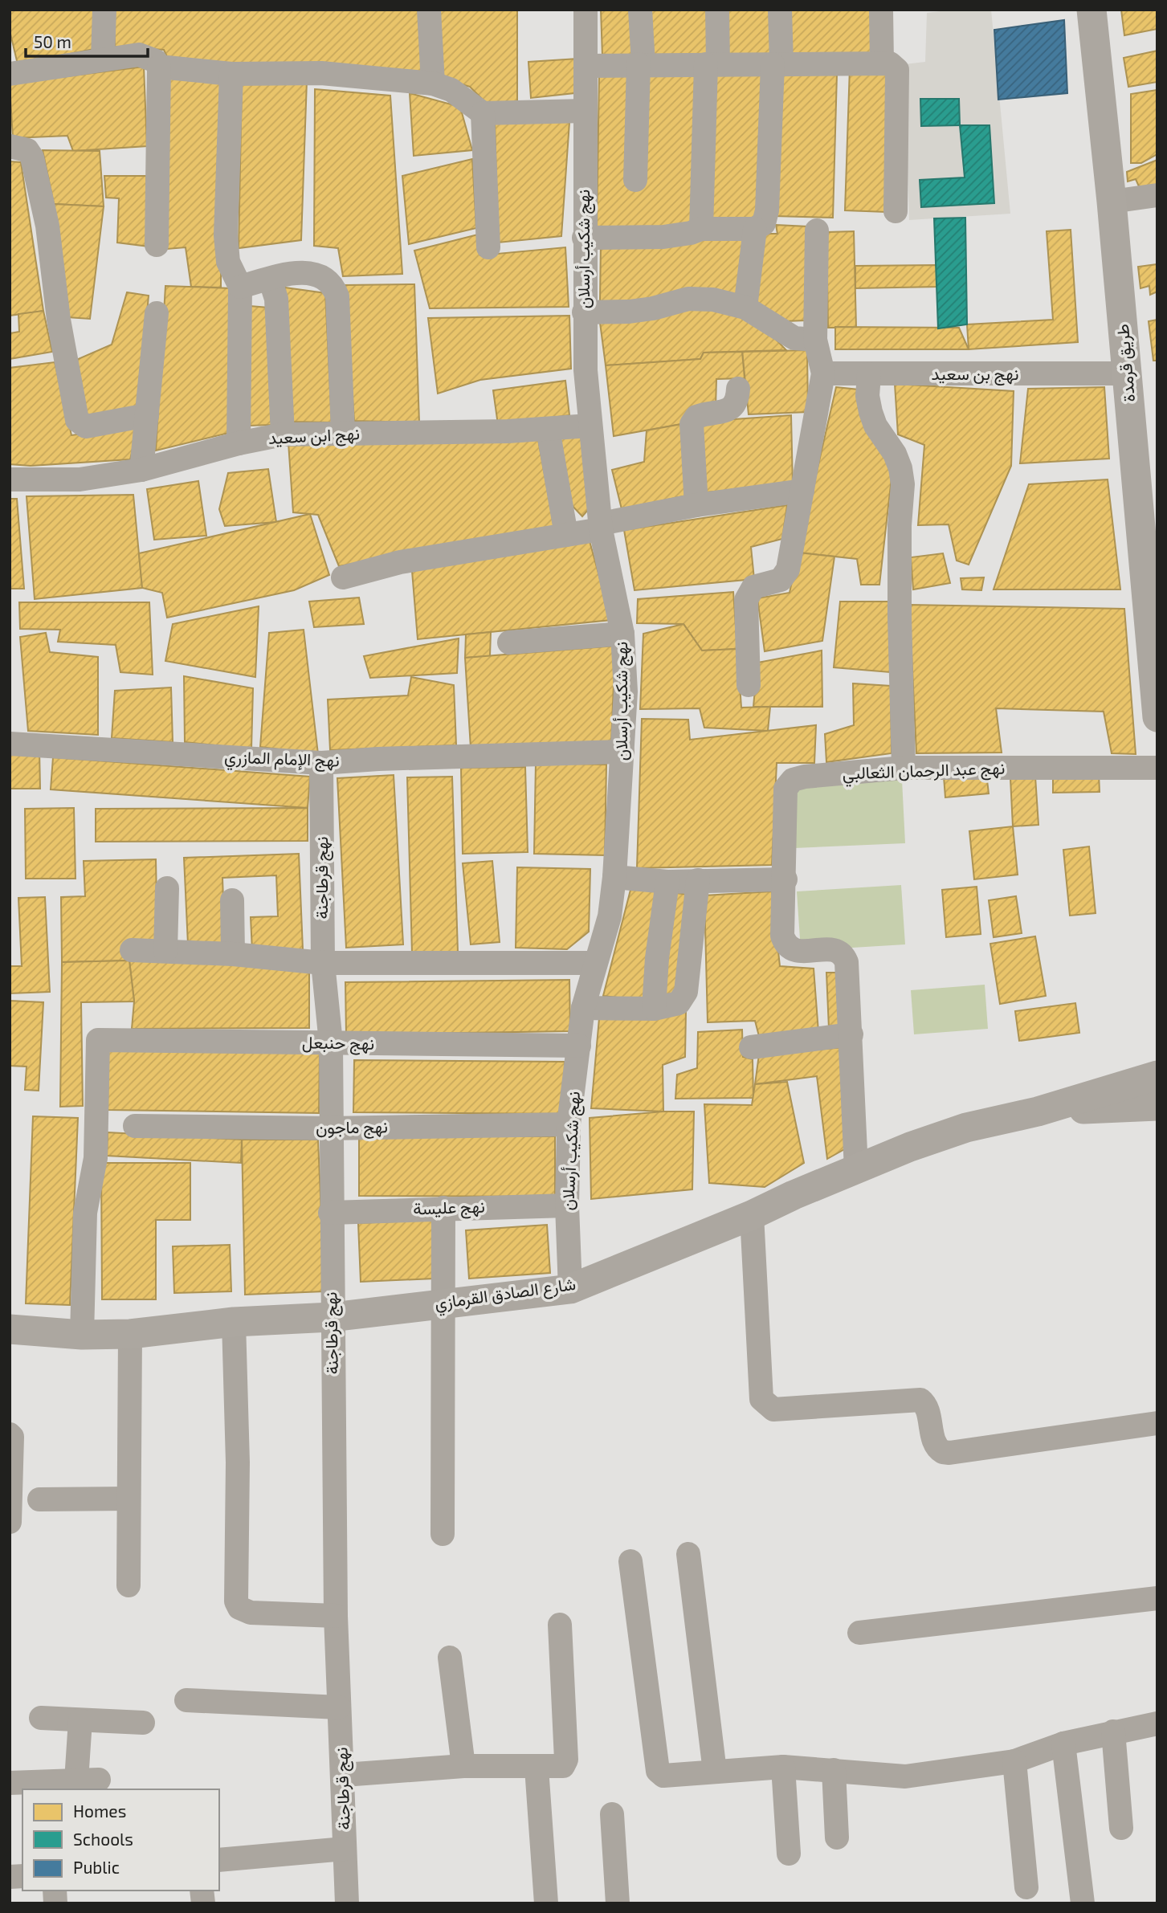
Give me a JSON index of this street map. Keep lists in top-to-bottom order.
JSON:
{
  "streets": {
    "main road": ["طريق قرمدة", "شارع الصادق القرمازي"],
    "street": [
      "نهج شكيب أرسلان",
      "نهج بن سعيد",
      "نهج ابن سعيد",
      "نهج الإمام المازري",
      "نهج عبد الرحمان الثعالبي",
      "نهج قرطاجنة",
      "نهج حنبعل",
      "نهج ماجون",
      "نهج عليسة"
    ]
  },
  "crossings": [
    ["نهج شكيب أرسلان", "نهج ابن سعيد"],
    ["نهج شكيب أرسلان", "نهج الإمام المازري"],
    ["نهج شكيب أرسلان", "نهج حنبعل"],
    ["نهج شكيب أرسلان", "نهج ماجون"],
    ["نهج شكيب أرسلان", "نهج عليسة"],
    ["نهج شكيب أرسلان", "شارع الصادق القرمازي"],
    ["طريق قرمدة", "نهج بن سعيد"],
    ["نهج الإمام المازري", "نهج قرطاجنة"],
    ["نهج قرطاجنة", "نهج حنبعل"],
    ["نهج قرطاجنة", "نهج ماجون"],
    ["نهج قرطاجنة", "نهج عليسة"],
    ["نهج قرطاجنة", "شارع الصادق القرمازي"],
    ["نهج حنبعل", "شارع الصادق القرمازي"]
  ],
  "legend": ["Homes", "Schools", "Public"],
  "scale_bar": "50 m"
}
